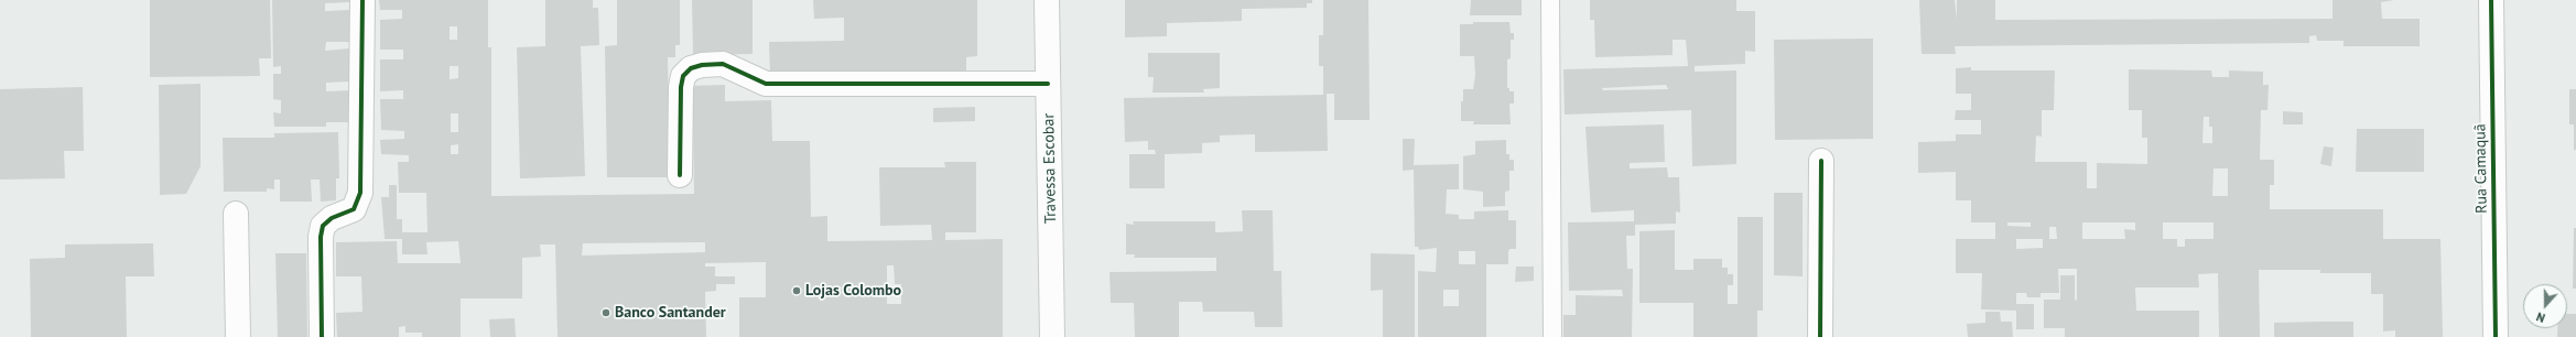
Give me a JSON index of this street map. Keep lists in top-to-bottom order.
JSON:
{
  "streets": {
    "street": ["Travessa Escobar", "Rua Camaquã"]
  },
  "places": ["Lojas Colombo", "Banco Santander"],
  "north": "bottom"
}
